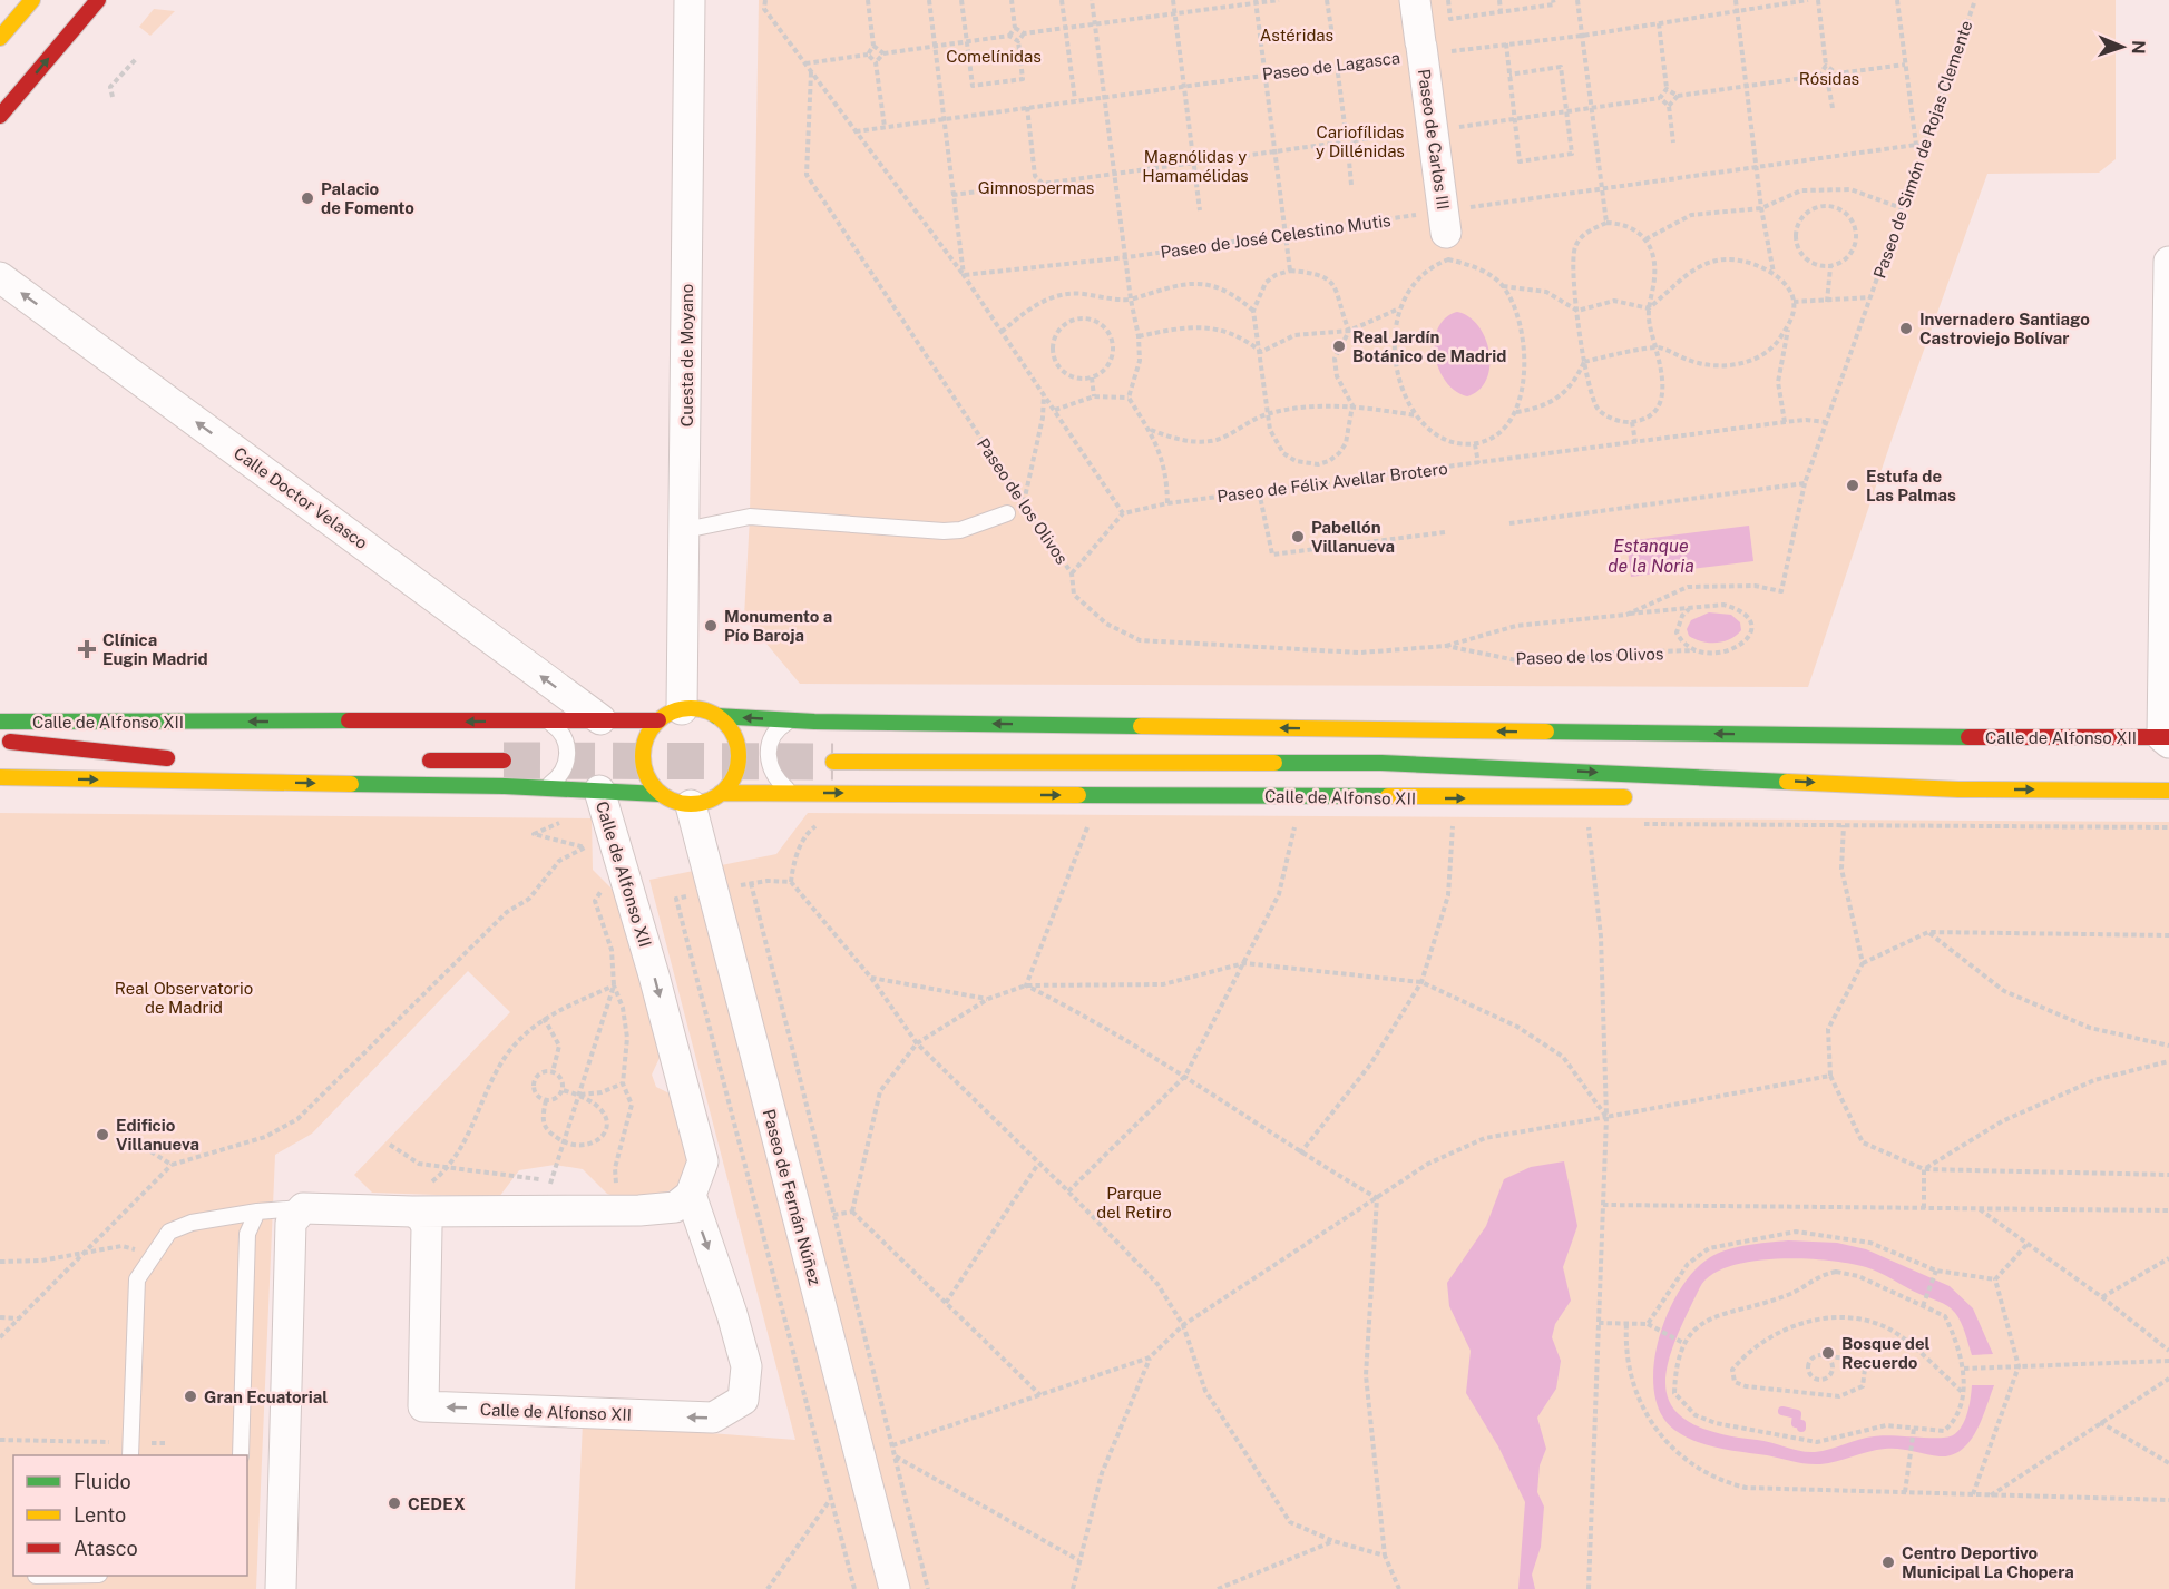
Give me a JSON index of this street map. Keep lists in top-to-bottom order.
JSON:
{
  "streets": {
    "main road": ["Calle de Alfonso XII"],
    "street": [
      "Paseo de Carlos III",
      "Cuesta de Moyano",
      "Calle Doctor Velasco",
      "Paseo de Fernán Núñez"
    ],
    "path": [
      "Paseo de Lagasca",
      "Paseo de Simón de Rojas Clemente",
      "Paseo de José Celestino Mutis",
      "Paseo de Félix Avellar Brotero",
      "Paseo de los Olivos"
    ]
  },
  "crossings": [
    ["Paseo de Lagasca", "Paseo de Carlos III"],
    ["Paseo de Carlos III", "Paseo de José Celestino Mutis"],
    ["Paseo de Simón de Rojas Clemente", "Paseo de Félix Avellar Brotero"],
    ["Paseo de Simón de Rojas Clemente", "Paseo de los Olivos"],
    ["Cuesta de Moyano", "Calle de Alfonso XII"],
    ["Cuesta de Moyano", "Paseo de Fernán Núñez"],
    ["Calle Doctor Velasco", "Calle de Alfonso XII"],
    ["Calle de Alfonso XII", "Paseo de Fernán Núñez"]
  ],
  "one_way": ["Calle Doctor Velasco"],
  "water": ["Estanque de la Noria"],
  "parks": [
    "Astéridas",
    "Comelínidas",
    "Rósidas",
    "Cariofílidas y Dillénidas",
    "Magnólidas y Hamamélidas",
    "Gimnospermas",
    "Real Observatorio de Madrid",
    "Parque del Retiro"
  ],
  "places": {
    "other": [
      "Palacio de Fomento",
      "Invernadero Santiago Castroviejo Bolívar",
      "Real Jardín Botánico de Madrid",
      "Estufa de Las Palmas",
      "Pabellón Villanueva",
      "Monumento a Pío Baroja",
      "Edificio Villanueva",
      "Bosque del Recuerdo",
      "Gran Ecuatorial",
      "CEDEX",
      "Centro Deportivo Municipal La Chopera"
    ],
    "health": ["Clínica Eugin Madrid"]
  },
  "legend": ["Fluido", "Lento", "Atasco"],
  "north": "right"
}
